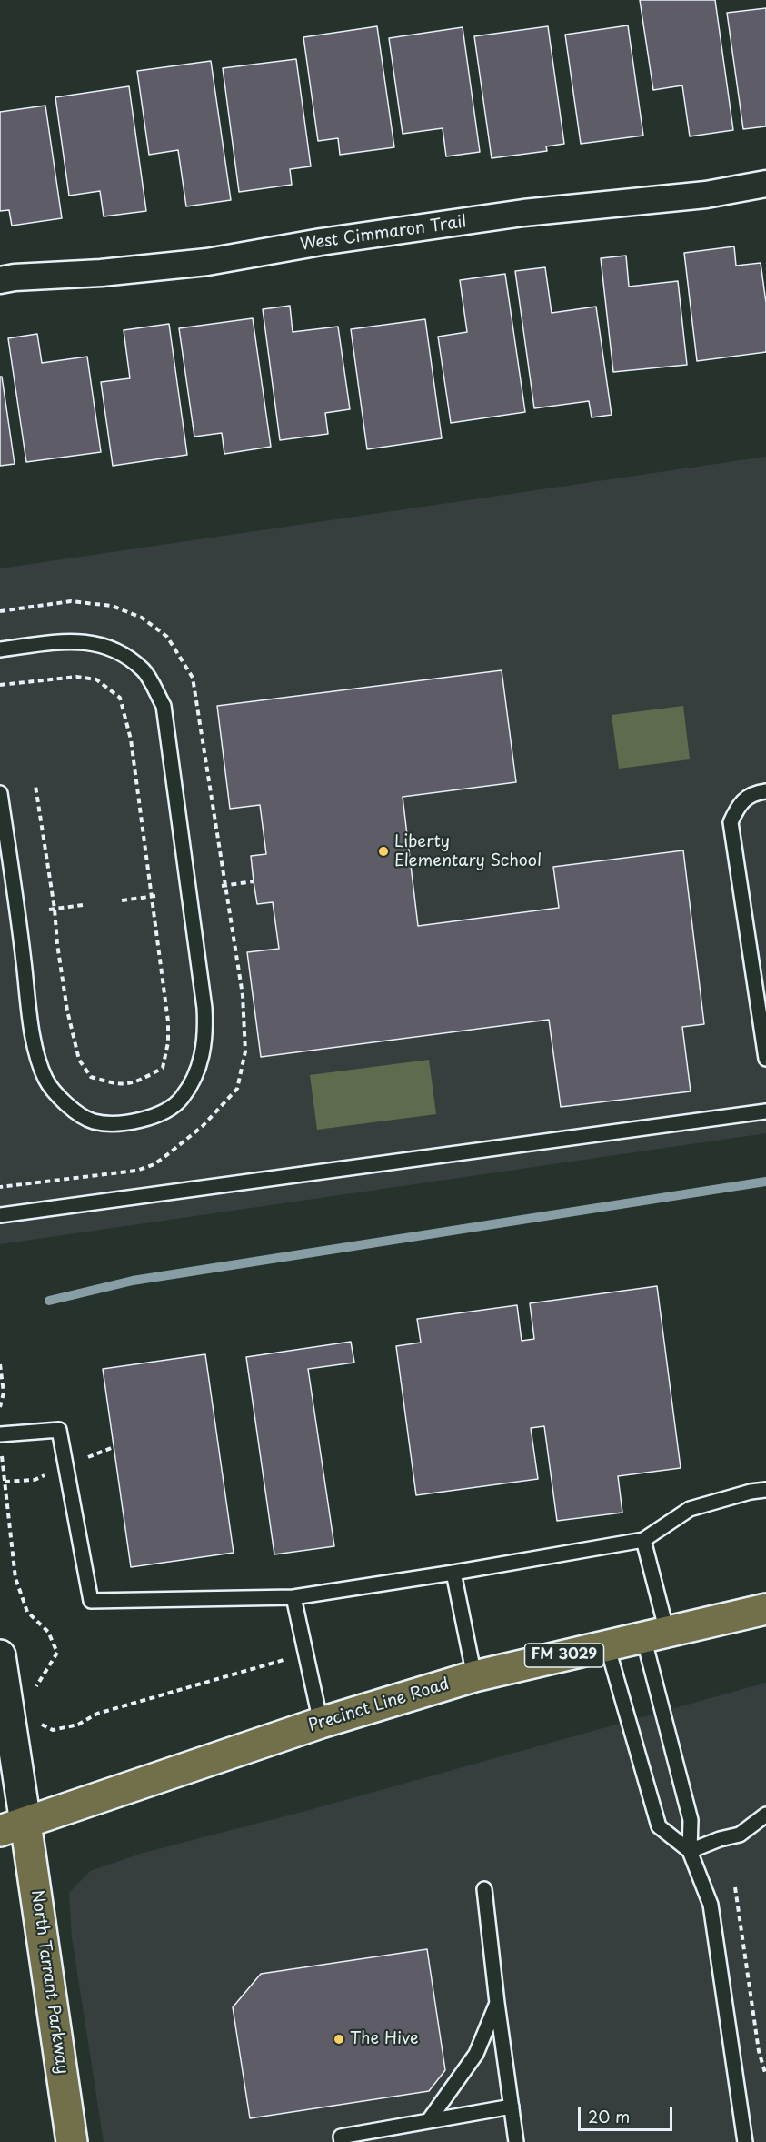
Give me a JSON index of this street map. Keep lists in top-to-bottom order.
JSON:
{
  "streets": {
    "main road": ["FM 3029", "Precinct Line Road", "North Tarrant Parkway"],
    "street": ["West Cimmaron Trail"]
  },
  "crossings": [
    ["Precinct Line Road", "North Tarrant Parkway"]
  ],
  "places": ["Liberty Elementary School", "The Hive"],
  "scale_bar": "20 m"
}
